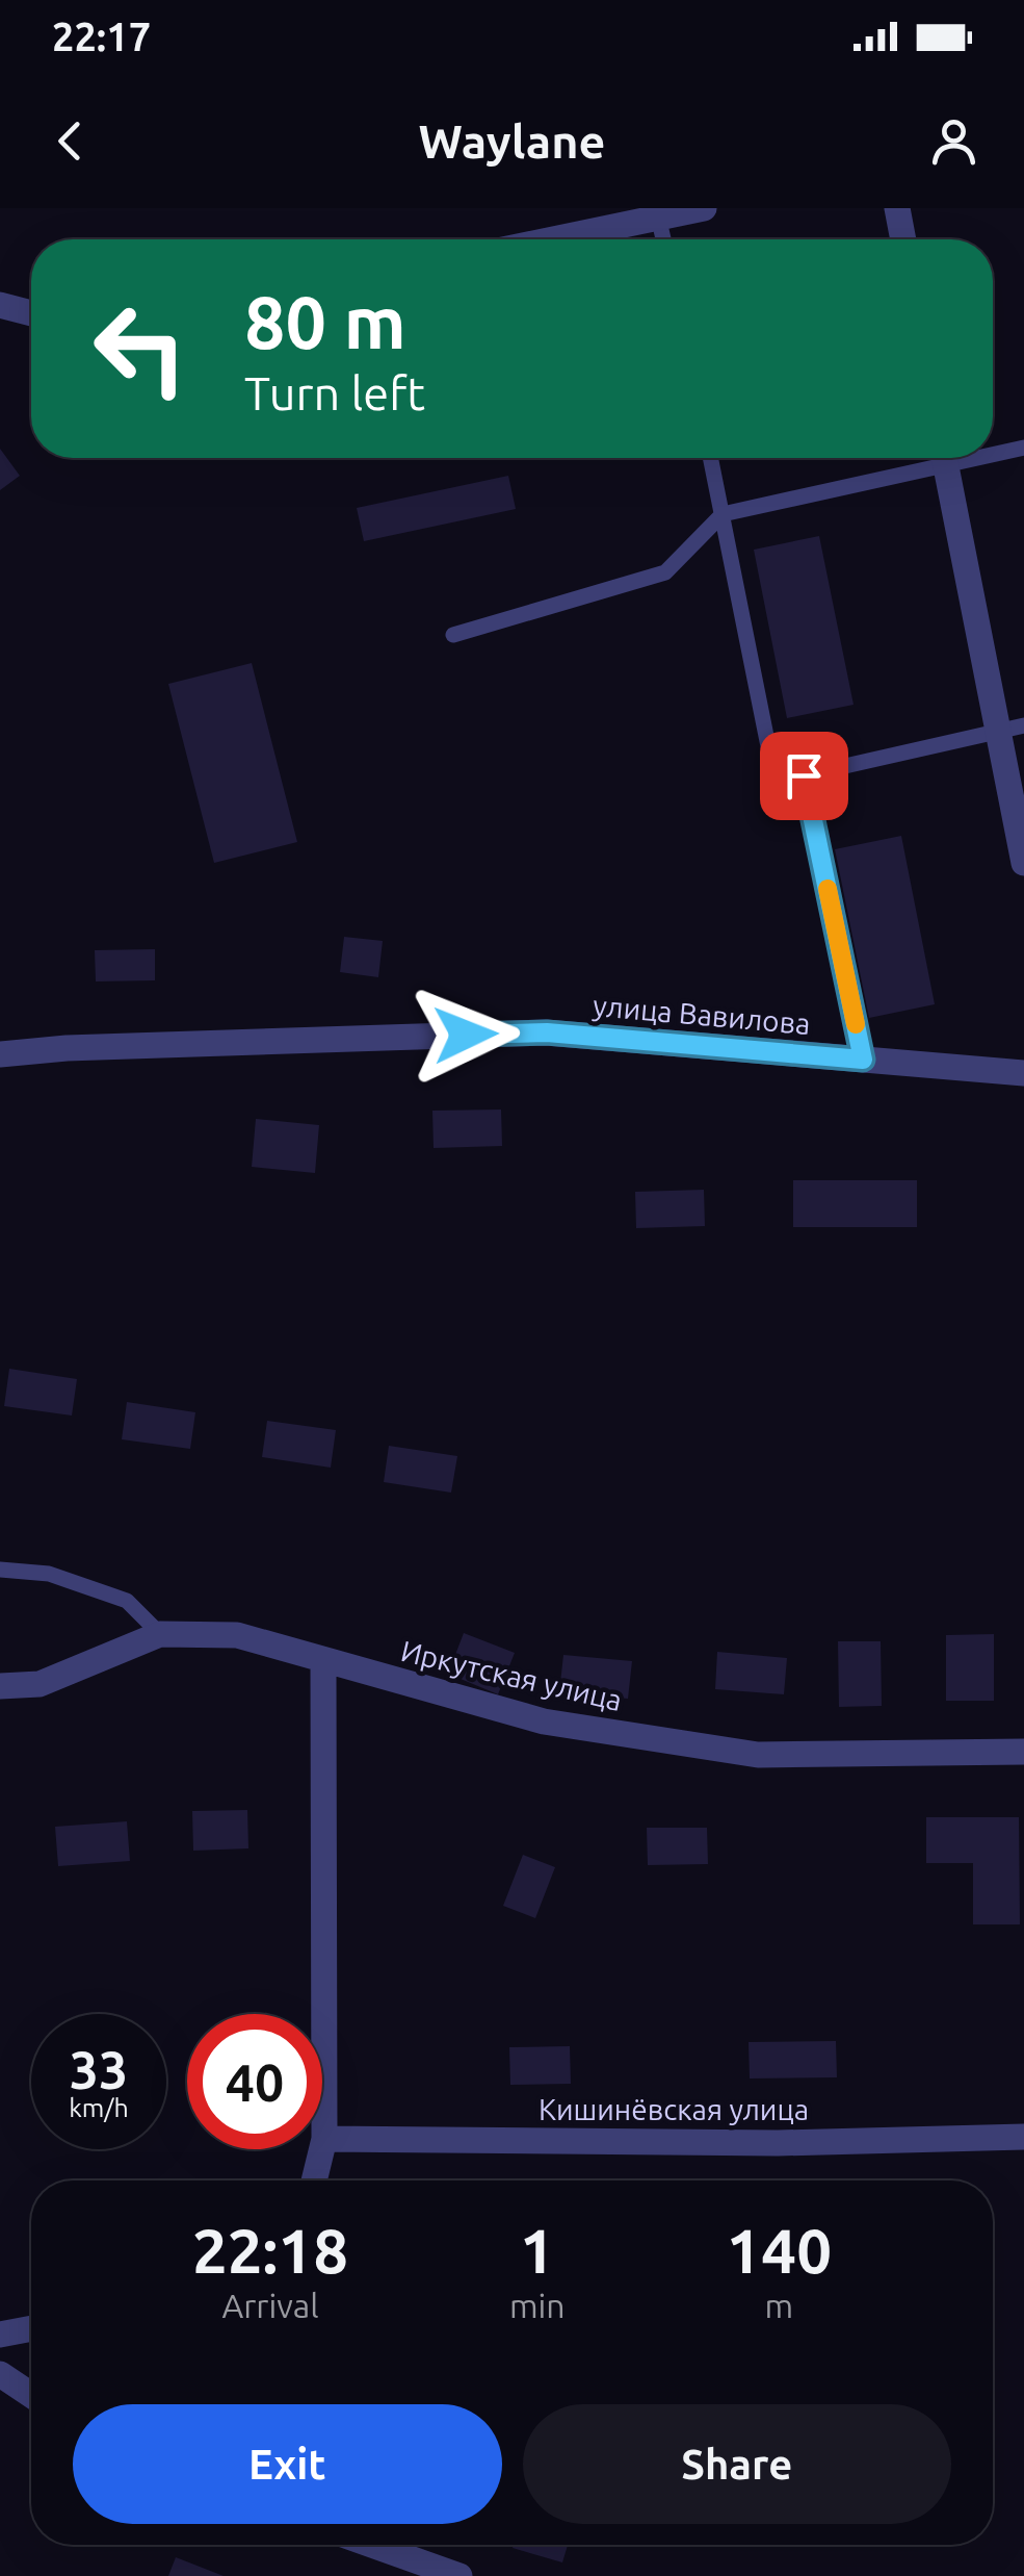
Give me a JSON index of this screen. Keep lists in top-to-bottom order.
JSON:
{
  "streets": {
    "street": ["улица Вавилова", "Иркутская улица", "Кишинёвская улица"]
  },
  "page": {
    "status": "22:17",
    "header": "Waylane",
    "turn": ["80 m", "Turn left"],
    "speed": "33 km/h",
    "limit": "40",
    "eta": [
      "22:18",
      "Arrival",
      "1",
      "min",
      "140",
      "m"
    ],
    "buttons": ["Exit", "Share"]
  }
}
